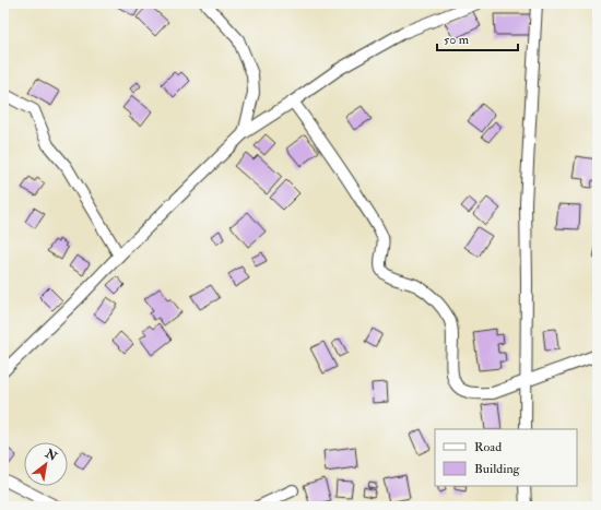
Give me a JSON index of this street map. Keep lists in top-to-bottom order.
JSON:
{
  "legend": ["Road", "Building"],
  "scale_bar": "50 m",
  "north": "top right"
}
